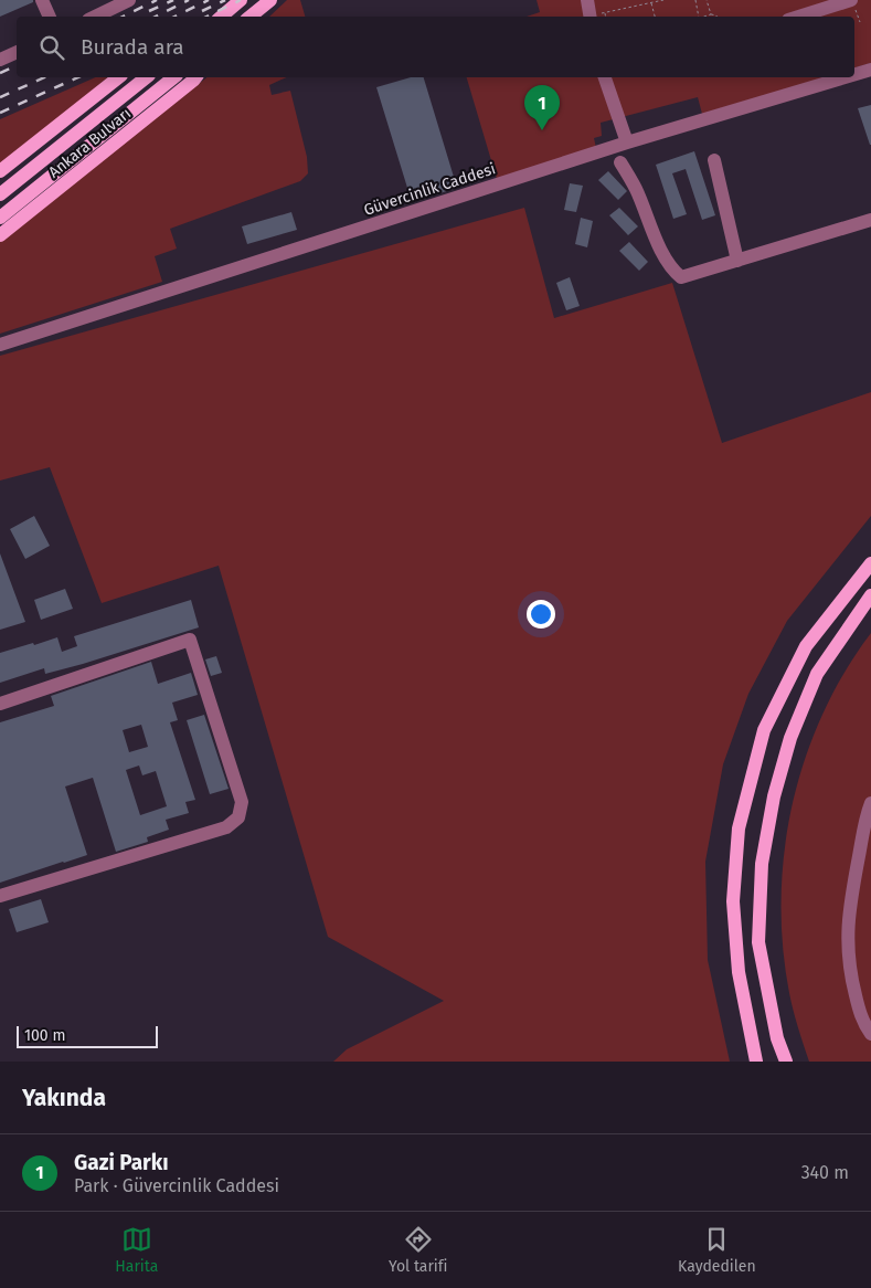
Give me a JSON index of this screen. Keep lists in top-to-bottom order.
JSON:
{
  "streets": {
    "main road": ["Ankara Bulvarı"],
    "street": ["Güvercinlik Caddesi"]
  },
  "scale_bar": "100 m",
  "page": {
    "search": "Burada ara",
    "pins": "1",
    "scale": "100 m",
    "heading": "Yakında",
    "list": [
      {
        "mark": "1",
        "name": "Gazi Parkı",
        "note": "Park · Güvercinlik Caddesi",
        "value": "340 m"
      }
    ],
    "nav": ["Harita", "Yol tarifi", "Kaydedilen"]
  }
}
